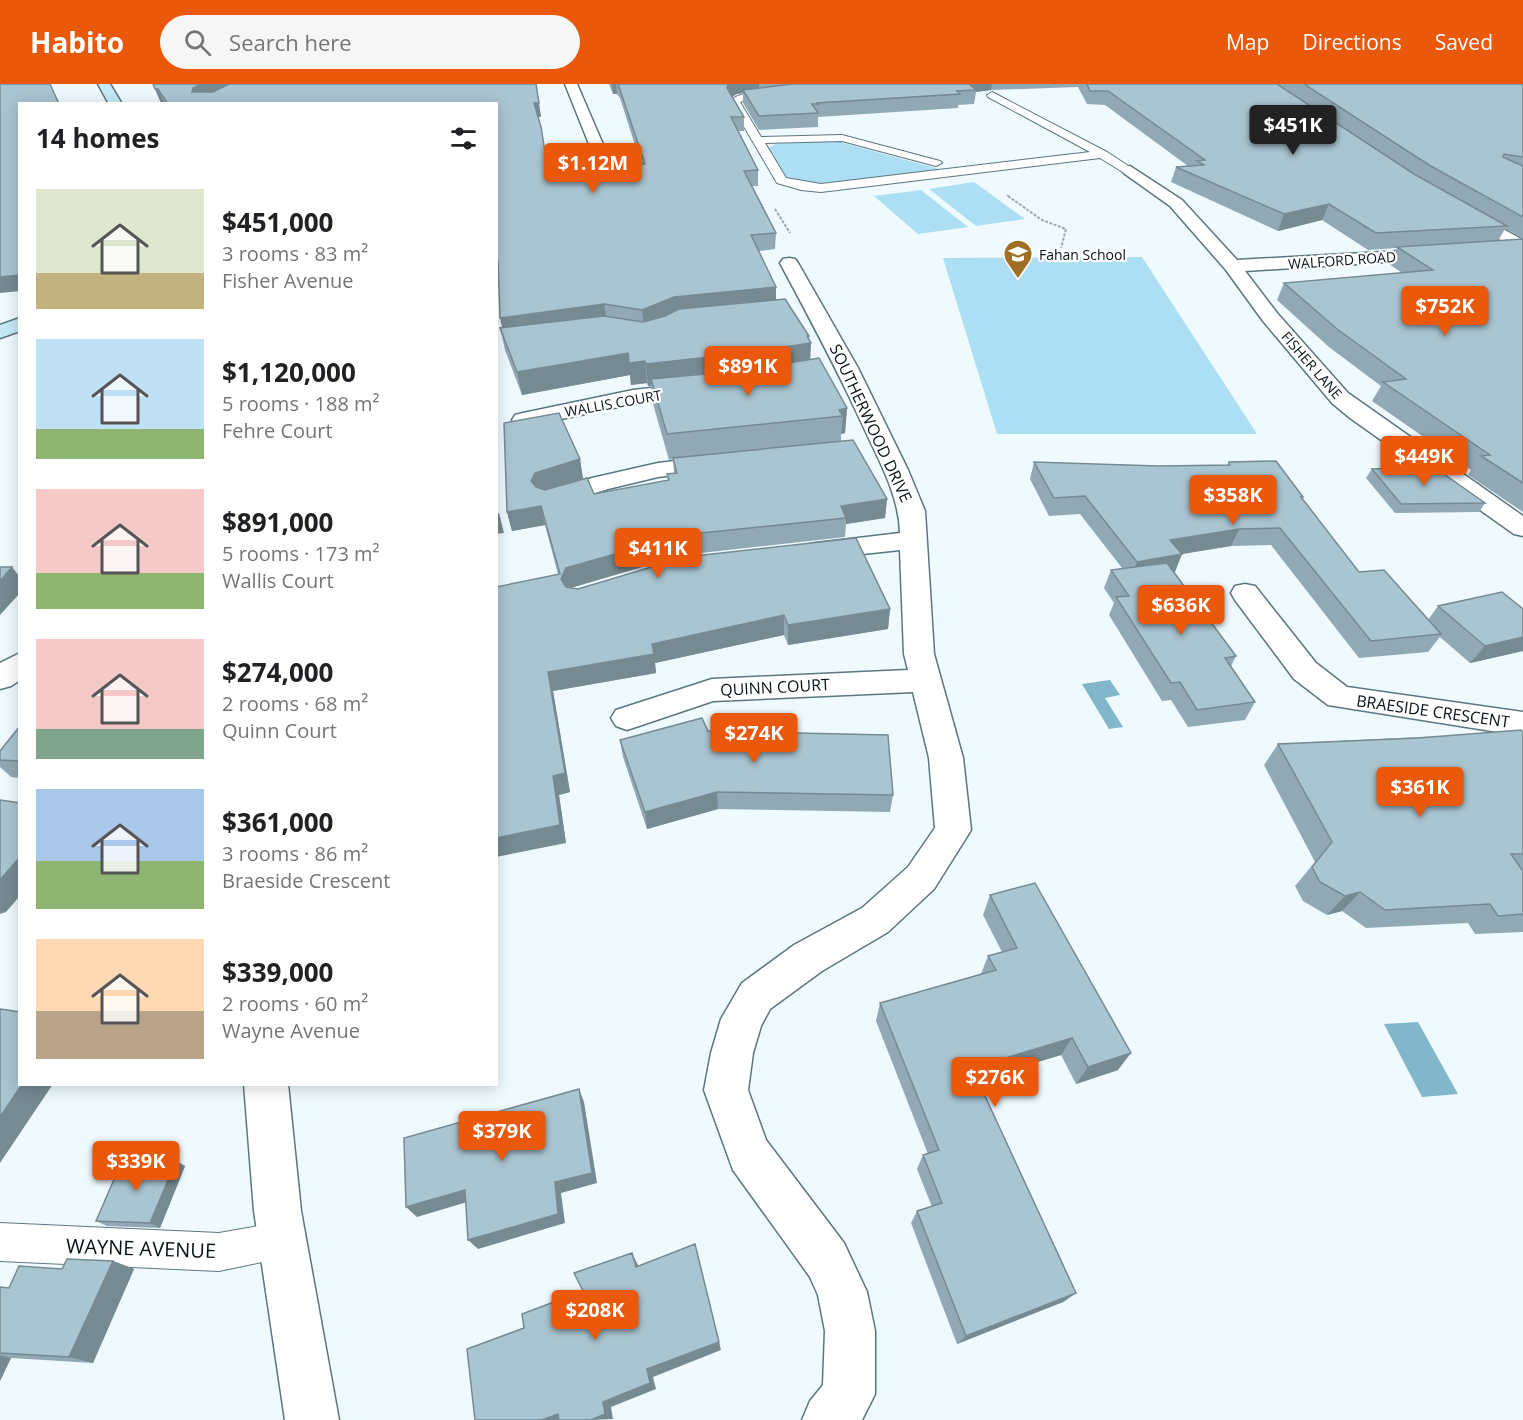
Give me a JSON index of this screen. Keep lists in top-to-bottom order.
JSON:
{
  "streets": {
    "street": [
      "WALFORD ROAD",
      "FISHER LANE",
      "WALLIS COURT",
      "SOUTHERWOOD DRIVE",
      "QUINN COURT",
      "BRAESIDE CRESCENT"
    ],
    "lane": ["WAYNE AVENUE"]
  },
  "crossings": [
    ["WALFORD ROAD", "FISHER LANE"],
    ["SOUTHERWOOD DRIVE", "QUINN COURT"]
  ],
  "places": {
    "school or university": ["Fahan School"]
  },
  "page": {
    "header": "Habito",
    "search": "Search here",
    "nav": ["Map", "Directions", "Saved"],
    "heading": "14 homes",
    "price": [
      "$451K",
      "$1.12M",
      "$752K",
      "$891K",
      "$449K",
      "$358K",
      "$411K",
      "$636K",
      "$274K",
      "$361K",
      "$276K",
      "$379K",
      "$339K",
      "$208K"
    ],
    "list": [
      {
        "name": "$451,000",
        "note": "3 rooms · 83 m² · Fisher Avenue"
      },
      {
        "name": "$1,120,000",
        "note": "5 rooms · 188 m² · Fehre Court"
      },
      {
        "name": "$891,000",
        "note": "5 rooms · 173 m² · Wallis Court"
      },
      {
        "name": "$274,000",
        "note": "2 rooms · 68 m² · Quinn Court"
      },
      {
        "name": "$361,000",
        "note": "3 rooms · 86 m² · Braeside Crescent"
      },
      {
        "name": "$339,000",
        "note": "2 rooms · 60 m² · Wayne Avenue"
      }
    ]
  }
}
